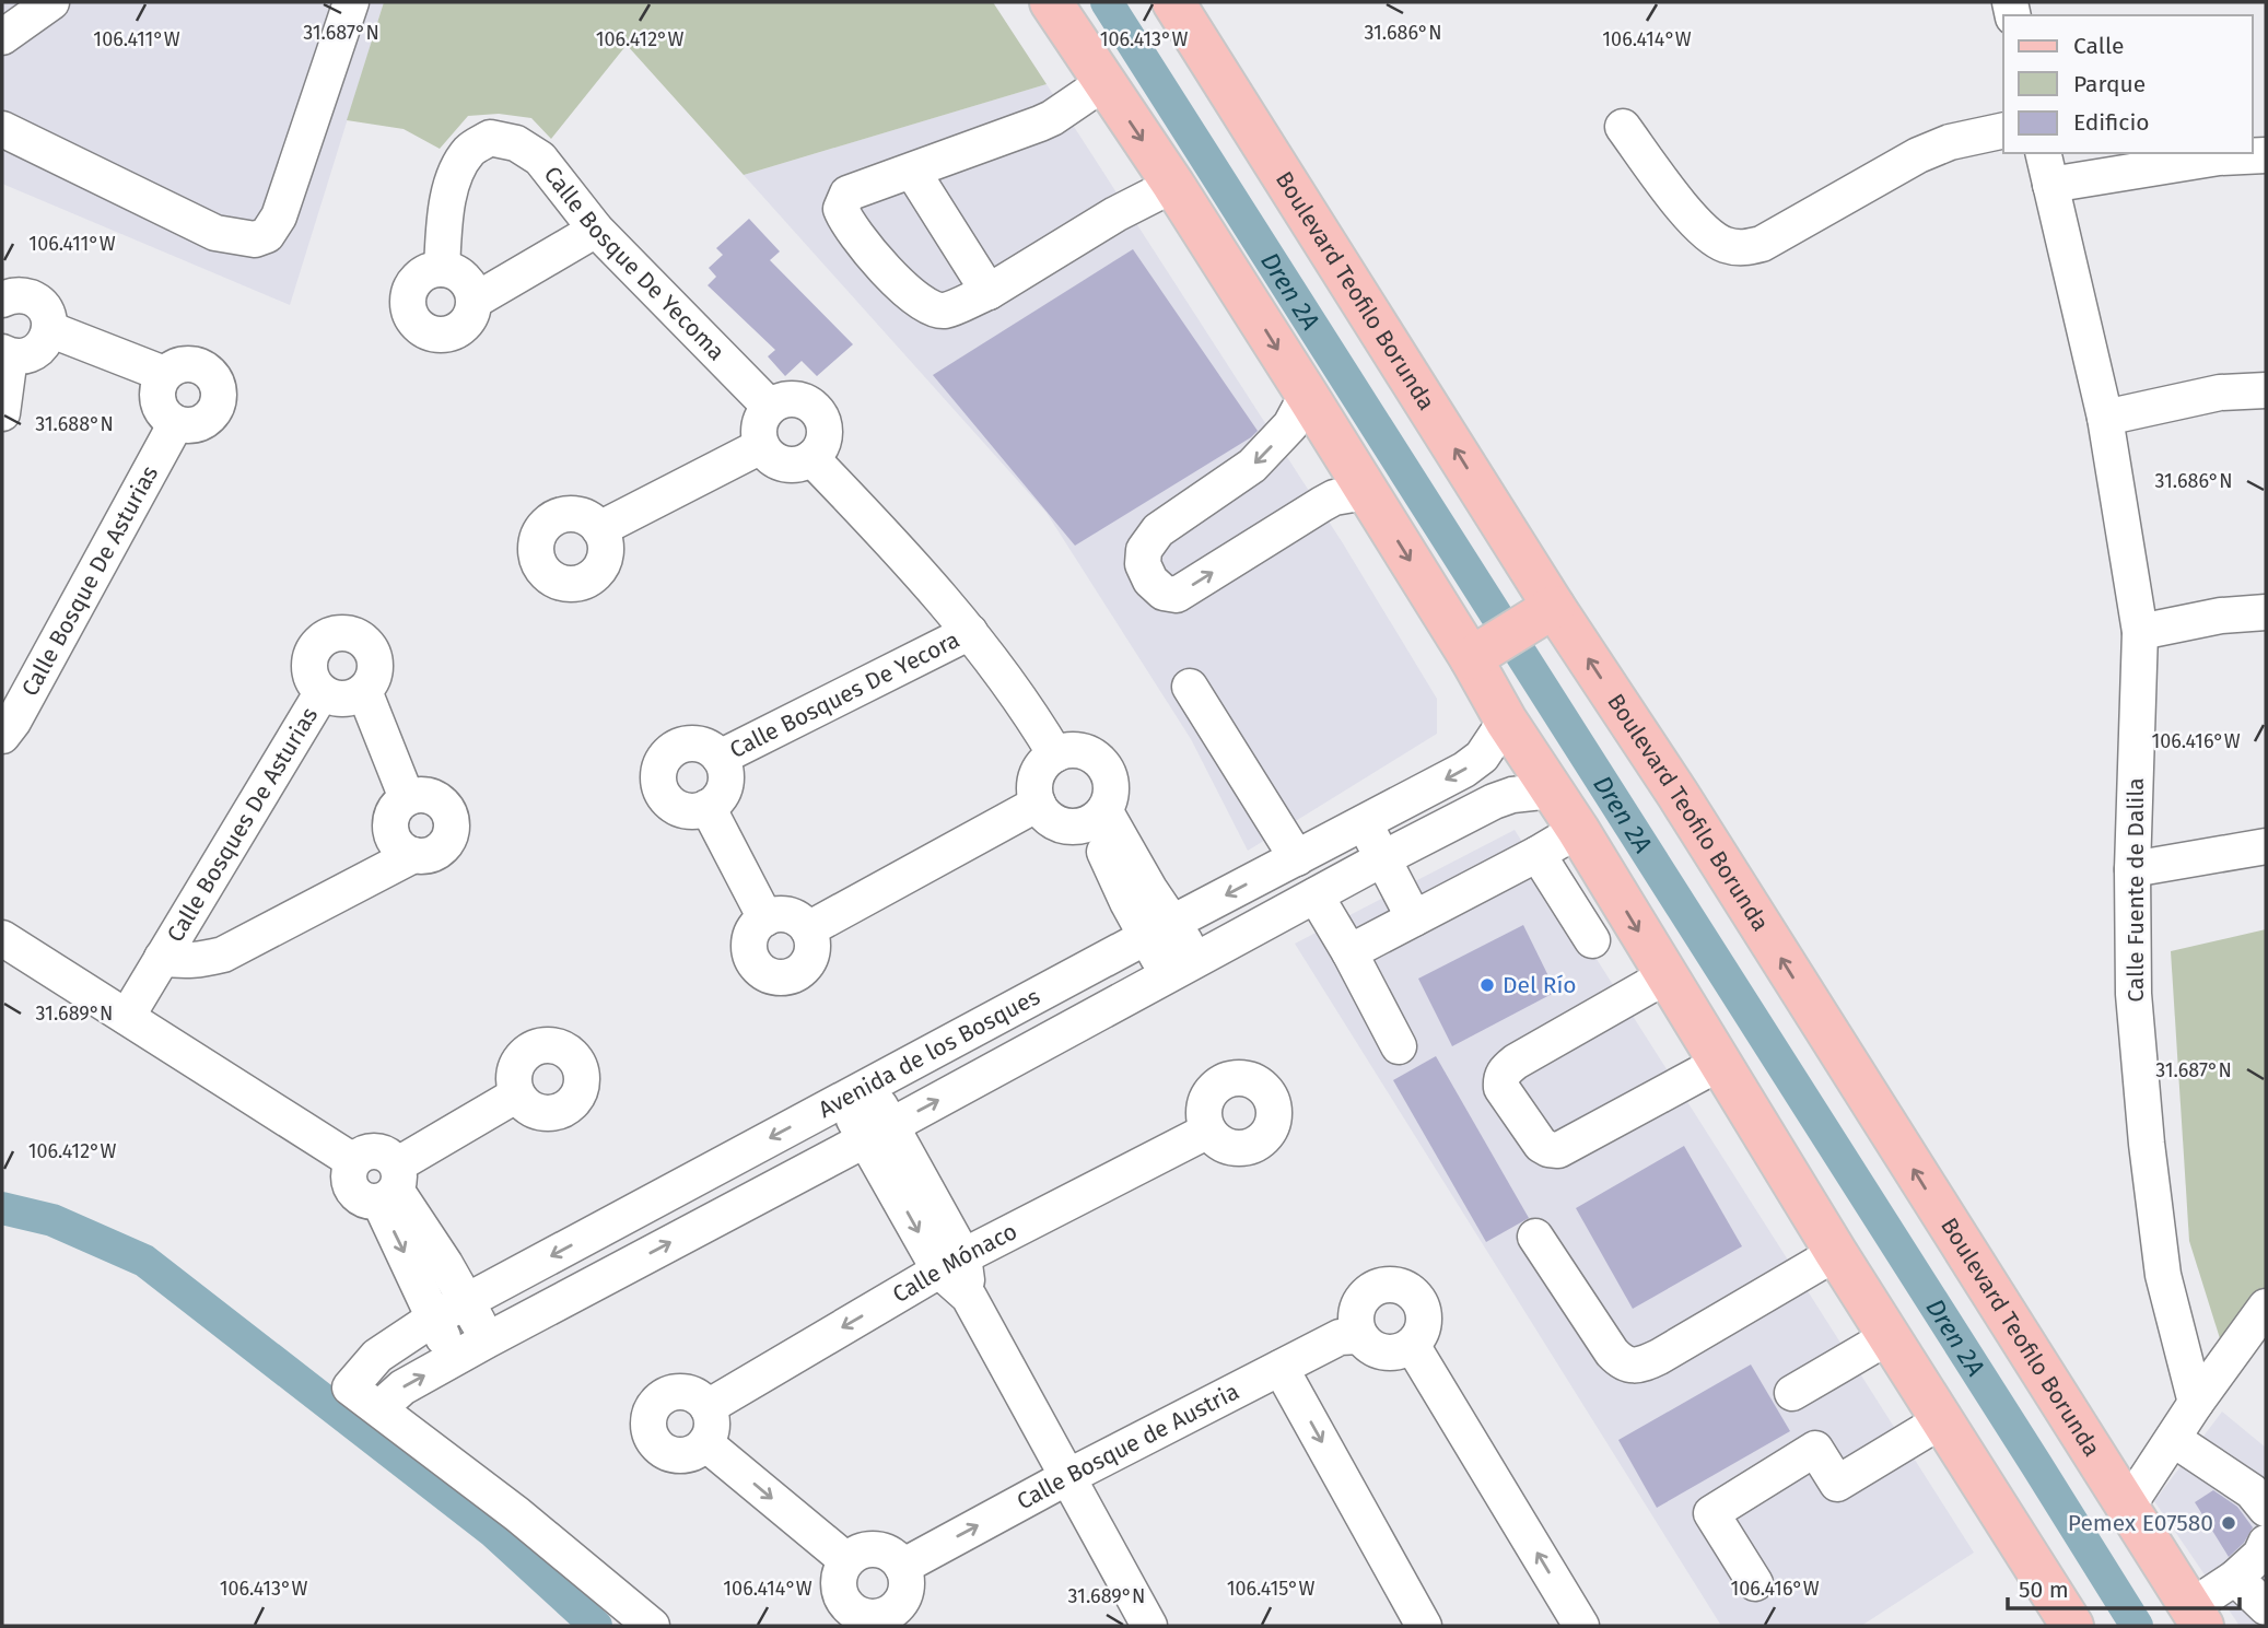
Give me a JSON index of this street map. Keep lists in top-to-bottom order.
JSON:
{
  "streets": {
    "main road": ["Boulevard Teofilo Borunda"],
    "street": [
      "Calle Bosque De Yecoma",
      "Calle Bosque De Asturias",
      "Calle Bosques De Yecora",
      "Calle Bosques De Asturias",
      "Calle Fuente de Dalila",
      "Avenida de los Bosques",
      "Calle Mónaco",
      "Calle Bosque de Austria"
    ]
  },
  "one_way": ["Calle Mónaco", "Calle Bosque de Austria"],
  "water": ["Dren 2A"],
  "places": ["Del Río", "Pemex E07580"],
  "legend": ["Calle", "Parque", "Edificio"],
  "scale_bar": "50 m",
  "coordinates": [
    "31.687°N",
    "31.686°N",
    "106.411°W",
    "106.412°W",
    "106.413°W",
    "106.414°W",
    "31.688°N",
    "106.416°W",
    "31.689°N",
    "106.415°W"
  ]
}
